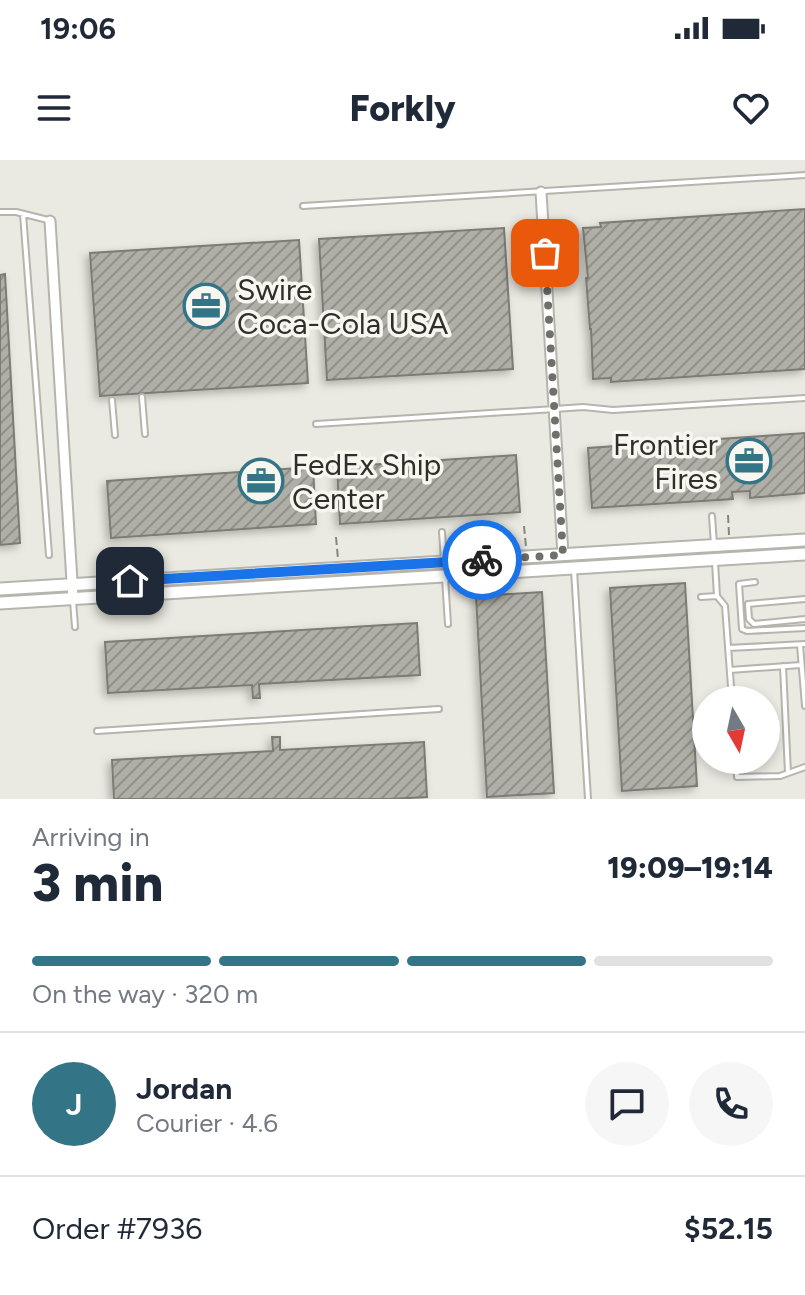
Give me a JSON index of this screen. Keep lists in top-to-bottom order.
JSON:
{
  "places": {
    "office": ["Swire Coca-Cola USA", "Frontier Fires", "FedEx Ship Center"]
  },
  "north": "bottom",
  "page": {
    "status": "19:06",
    "header": "Forkly",
    "heading": ["3 min", "Arriving in", "19:09–19:14"],
    "panel": [
      "Jordan",
      "Courier · 4.6",
      "Order #7936",
      "$52.15"
    ],
    "bar": "On the way · 320 m",
    "round": "J"
  }
}
